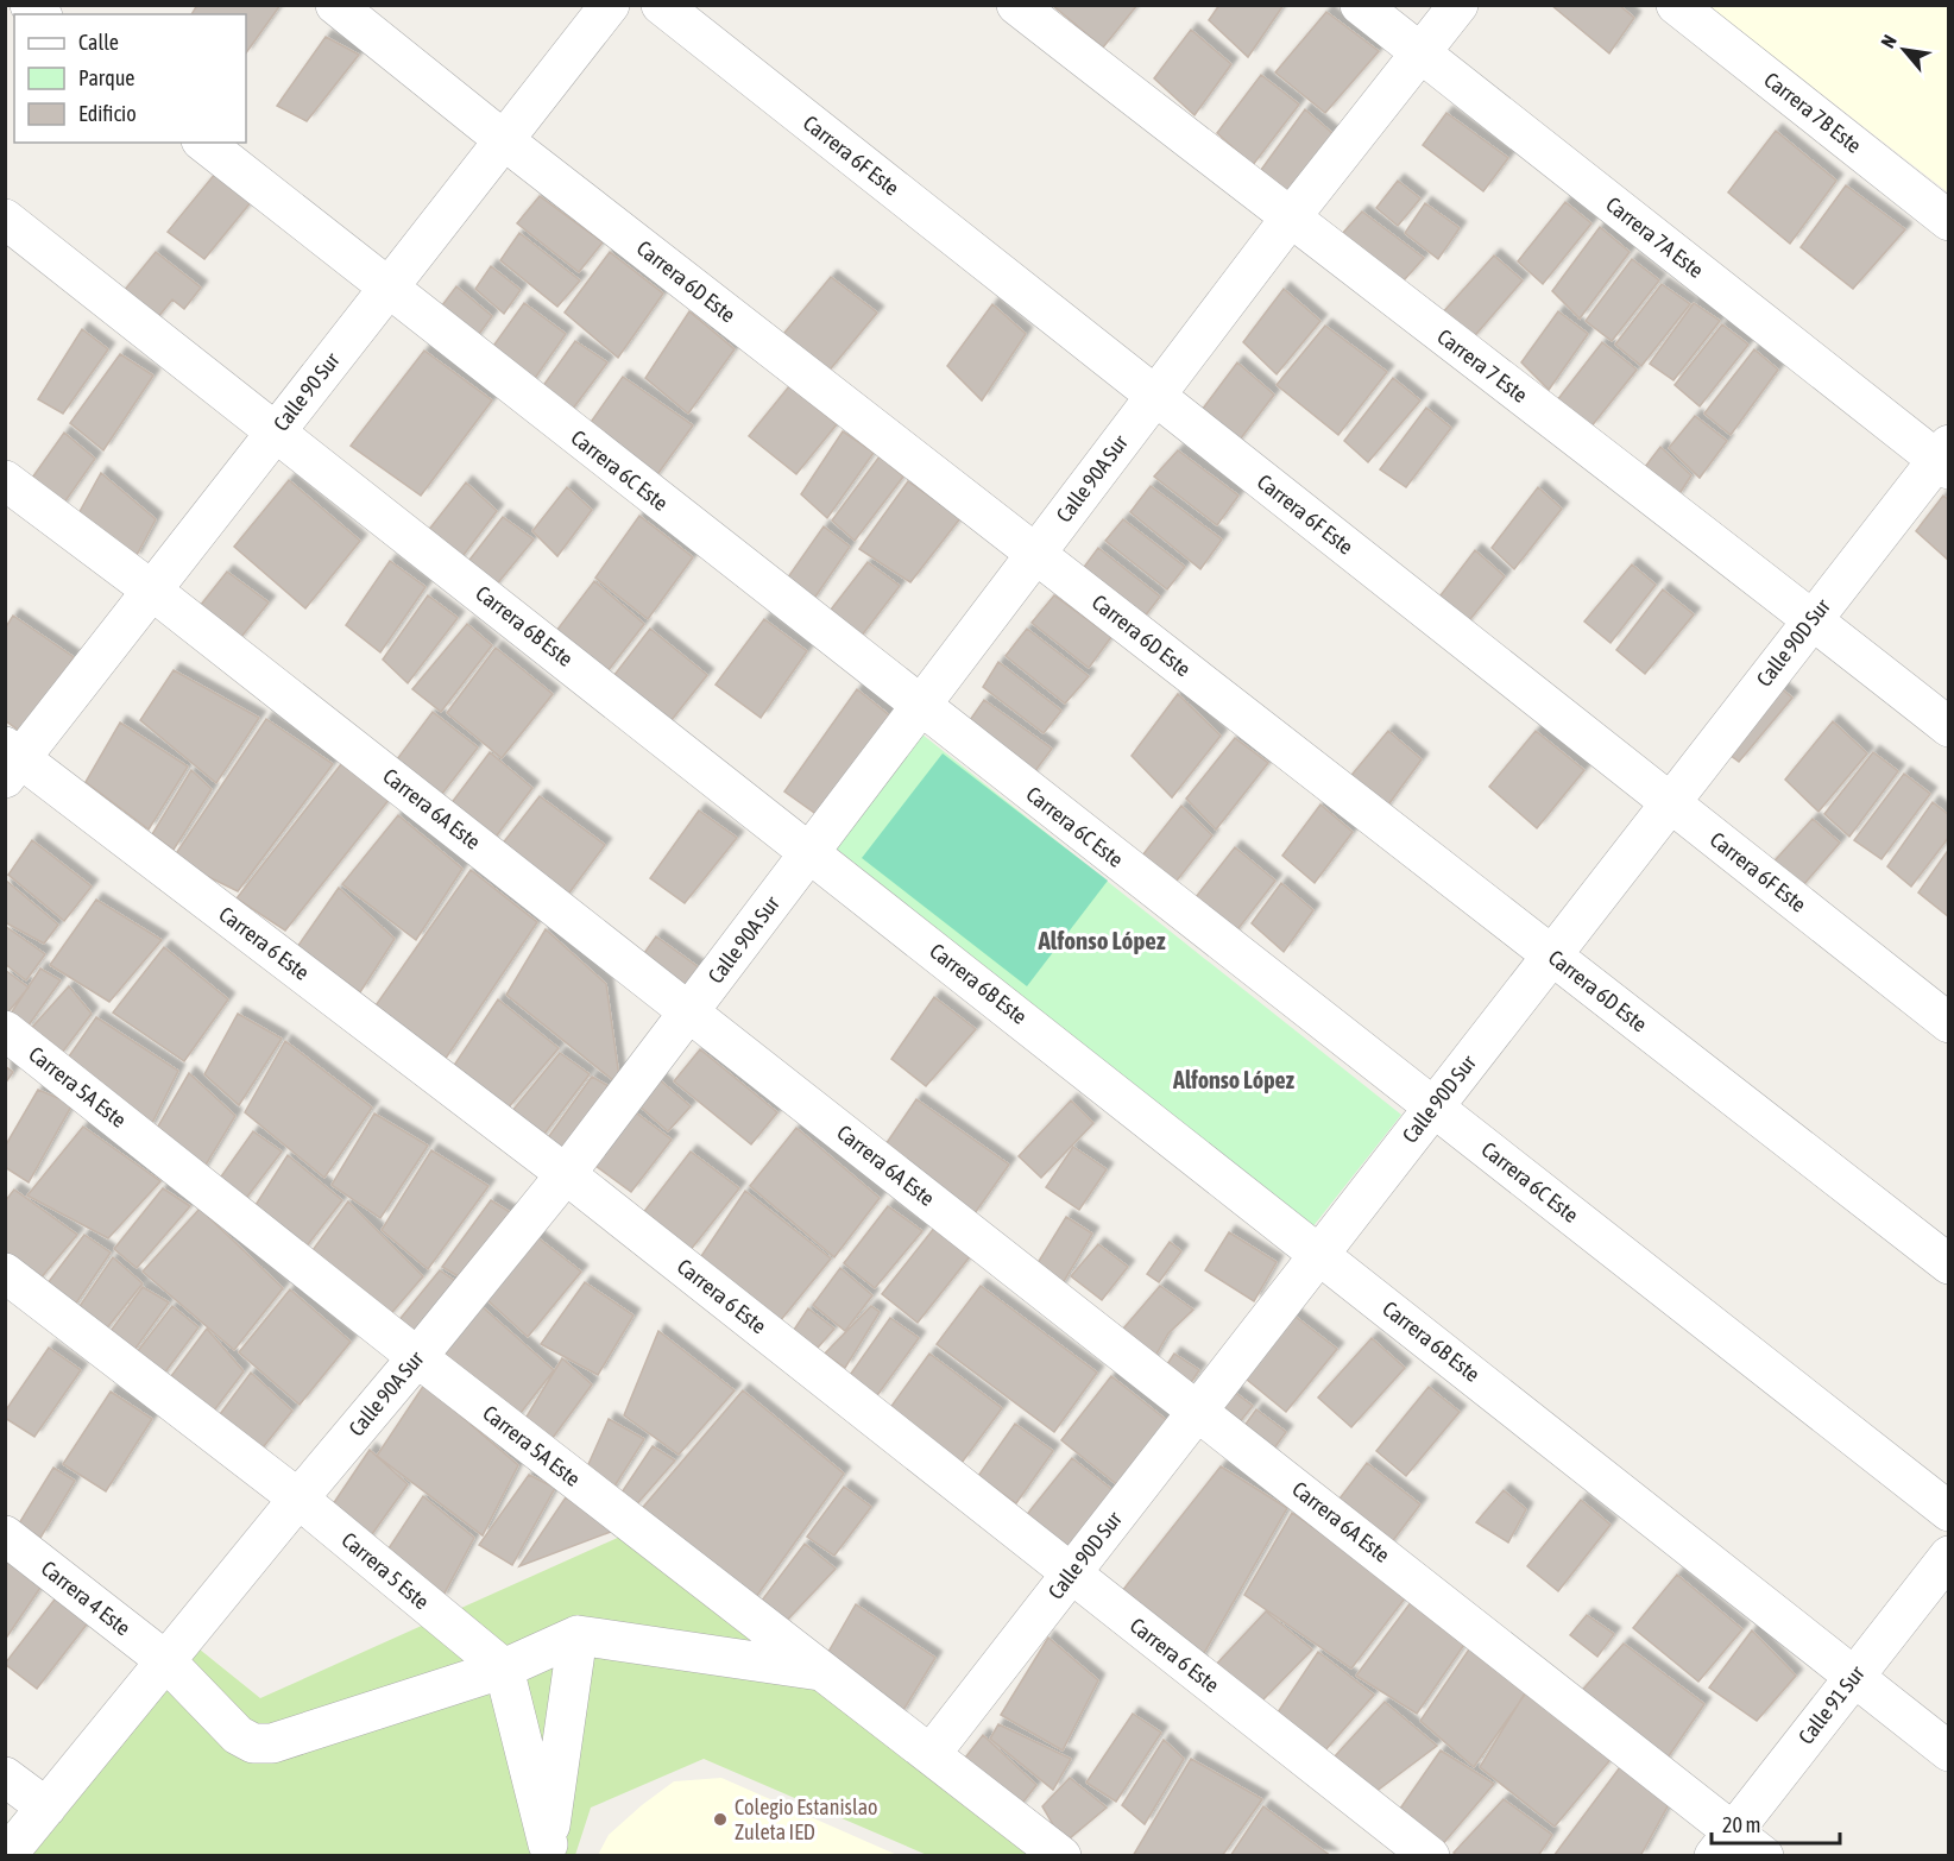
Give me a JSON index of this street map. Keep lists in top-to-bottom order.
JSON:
{
  "streets": {
    "street": [
      "Carrera 7B Este",
      "Carrera 6F Este",
      "Carrera 7A Este",
      "Carrera 6D Este",
      "Carrera 7 Este",
      "Calle 90 Sur",
      "Carrera 6C Este",
      "Calle 90A Sur",
      "Carrera 6B Este",
      "Calle 90D Sur",
      "Carrera 6A Este",
      "Carrera 6 Este",
      "Carrera 5A Este",
      "Carrera 5 Este",
      "Carrera 4 Este",
      "Calle 91 Sur"
    ]
  },
  "crossings": [
    ["Carrera 6F Este", "Calle 90A Sur"],
    ["Carrera 6F Este", "Calle 90D Sur"],
    ["Carrera 7A Este", "Calle 90A Sur"],
    ["Carrera 7A Este", "Calle 90D Sur"],
    ["Carrera 6D Este", "Calle 90 Sur"],
    ["Carrera 6D Este", "Calle 90A Sur"],
    ["Carrera 6D Este", "Calle 90D Sur"],
    ["Carrera 7 Este", "Calle 90A Sur"],
    ["Carrera 7 Este", "Calle 90D Sur"],
    ["Calle 90 Sur", "Carrera 6C Este"],
    ["Calle 90 Sur", "Carrera 6B Este"],
    ["Calle 90 Sur", "Carrera 6A Este"],
    ["Calle 90 Sur", "Carrera 6 Este"],
    ["Carrera 6C Este", "Calle 90A Sur"],
    ["Carrera 6C Este", "Calle 90D Sur"],
    ["Calle 90A Sur", "Carrera 6B Este"],
    ["Calle 90A Sur", "Carrera 6A Este"],
    ["Calle 90A Sur", "Carrera 6 Este"],
    ["Calle 90A Sur", "Carrera 5A Este"],
    ["Calle 90A Sur", "Carrera 5 Este"],
    ["Calle 90A Sur", "Carrera 4 Este"],
    ["Carrera 6B Este", "Calle 90D Sur"],
    ["Carrera 6B Este", "Calle 91 Sur"],
    ["Calle 90D Sur", "Carrera 6A Este"],
    ["Calle 90D Sur", "Carrera 6 Este"],
    ["Calle 90D Sur", "Carrera 5A Este"],
    ["Carrera 6A Este", "Calle 91 Sur"],
    ["Carrera 5 Este", "Carrera 4 Este"]
  ],
  "districts": ["Alfonso López", "Alfonso López"],
  "places": ["Colegio Estanislao Zuleta IED"],
  "legend": ["Calle", "Parque", "Edificio"],
  "scale_bar": "20 m",
  "north": "top left"
}
